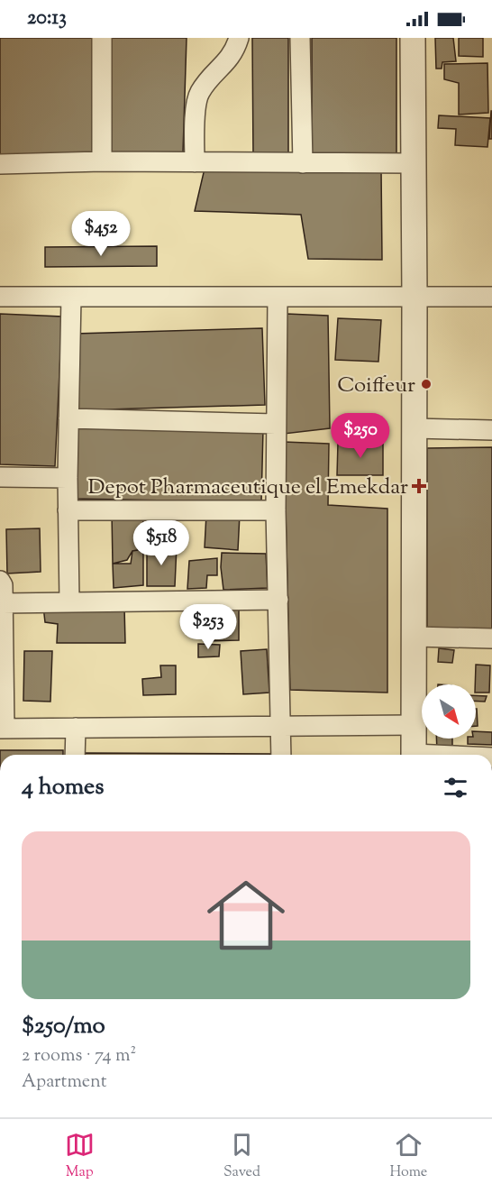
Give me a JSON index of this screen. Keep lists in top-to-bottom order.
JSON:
{
  "places": {
    "other": ["Coiffeur"],
    "health": ["Depot Pharmaceutique el Emekdar"]
  },
  "north": "bottom right",
  "page": {
    "status": "20:13",
    "price": [
      "$452",
      "$250",
      "$518",
      "$253"
    ],
    "heading": "4 homes",
    "list": [
      {
        "name": "$250/mo",
        "note": "2 rooms · 74 m² · Apartment"
      }
    ],
    "tabs": ["Map", "Saved", "Home"]
  }
}
